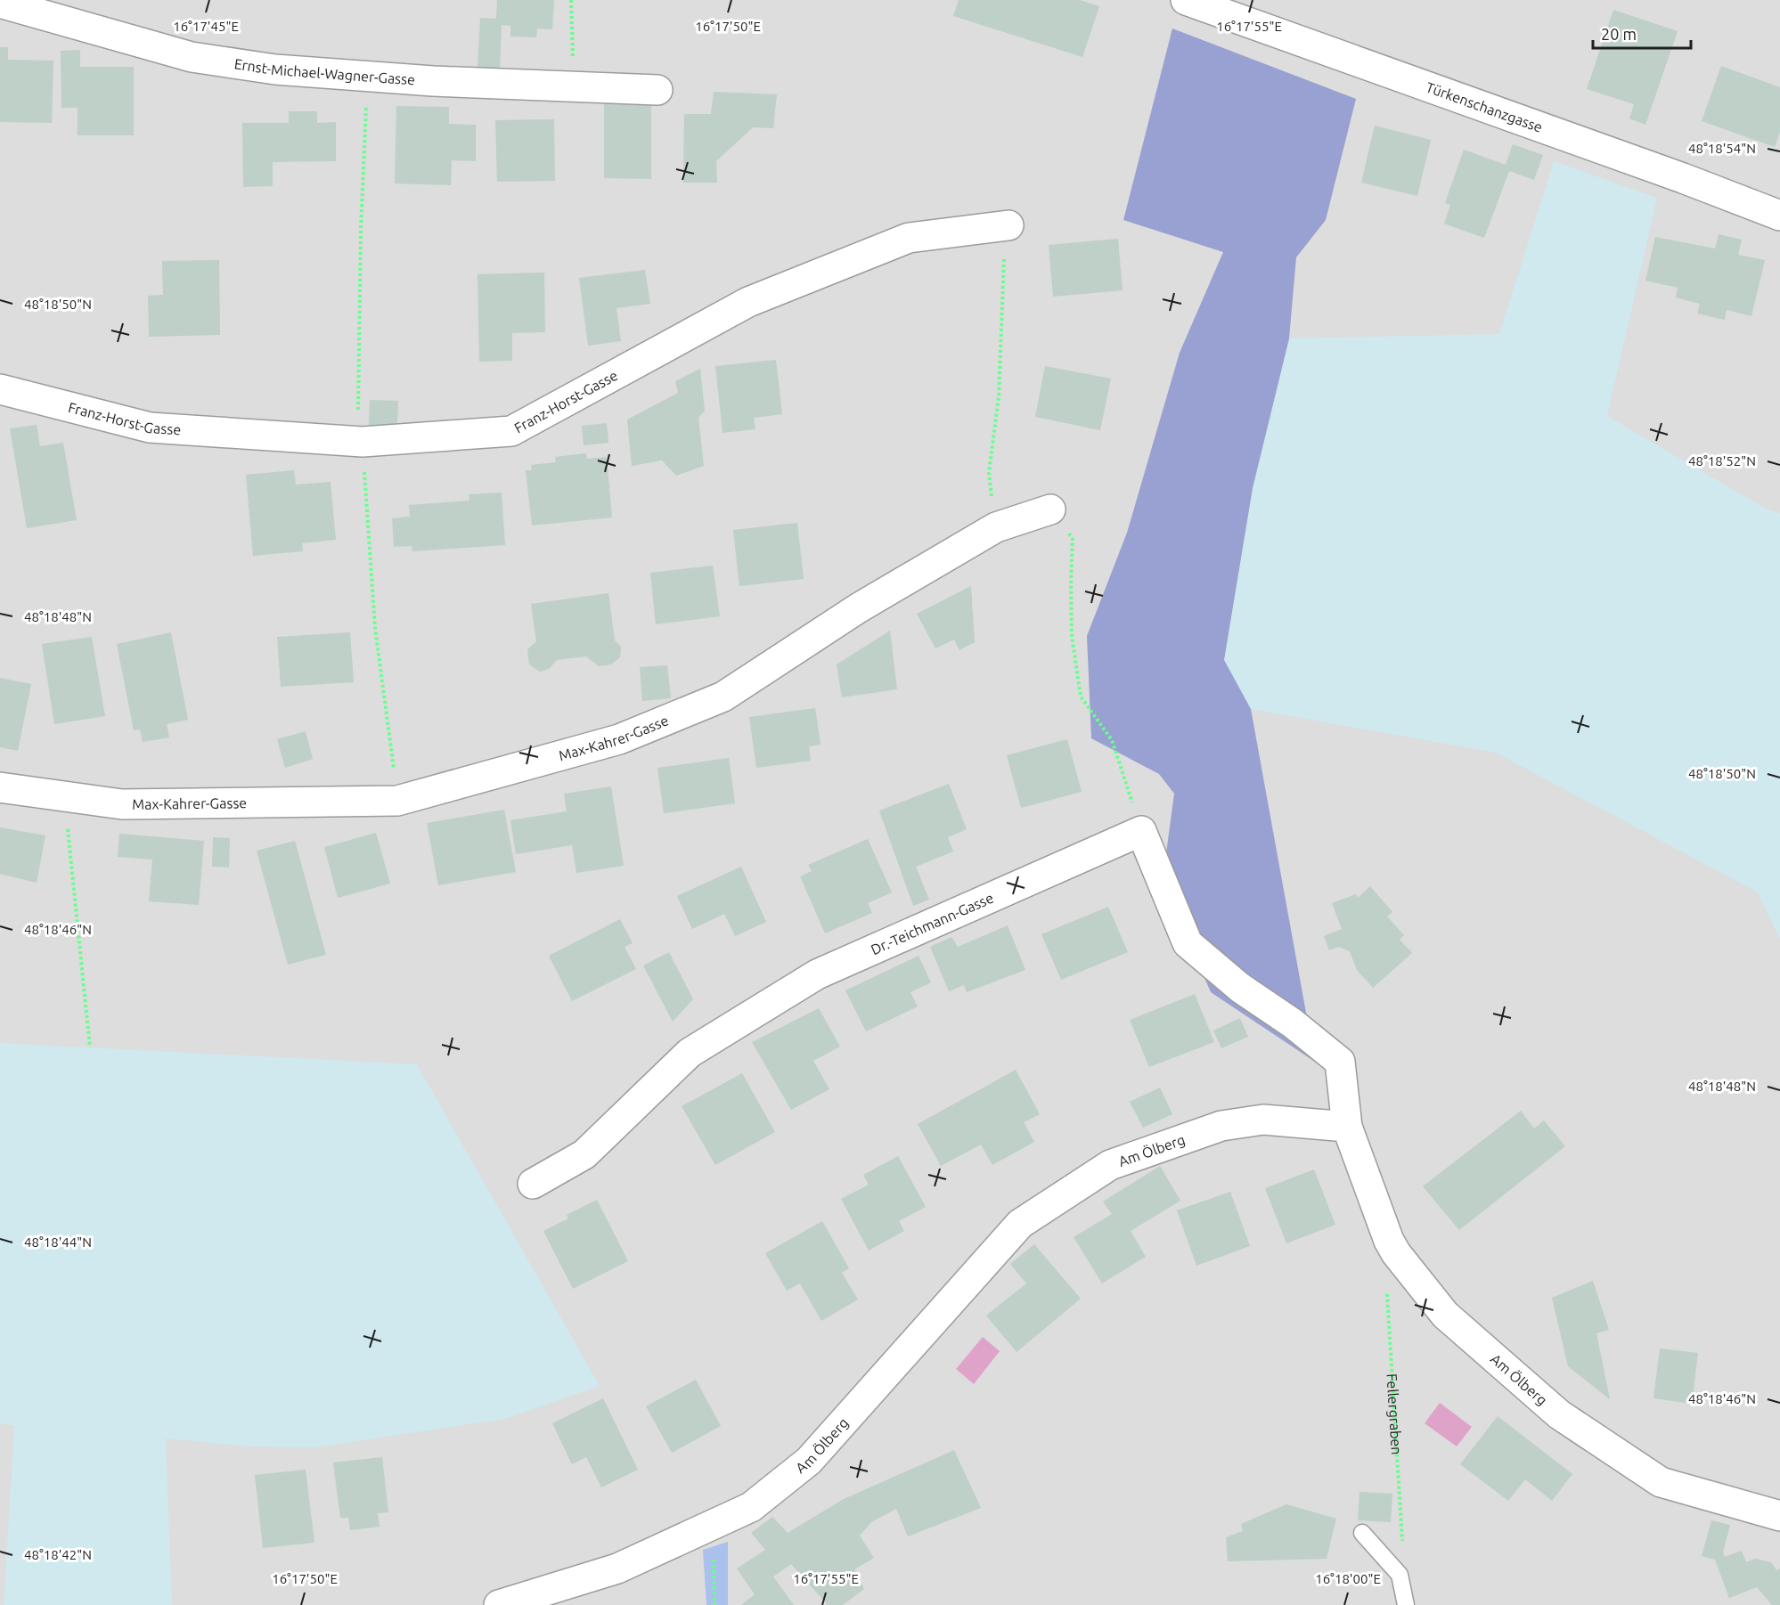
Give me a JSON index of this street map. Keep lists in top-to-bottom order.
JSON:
{
  "streets": {
    "street": [
      "Ernst-Michael-Wagner-Gasse",
      "Türkenschanzgasse",
      "Franz-Horst-Gasse",
      "Max-Kahrer-Gasse",
      "Dr.-Teichmann-Gasse",
      "Am Ölberg"
    ],
    "path": ["Fellergraben"]
  },
  "crossings": [
    ["Am Ölberg", "Fellergraben"]
  ],
  "scale_bar": "20 m",
  "coordinates": [
    "16°17'50\"E",
    "16°17'55\"E",
    "16°17'45\"E",
    "48°18'54\"N",
    "48°18'50\"N",
    "48°18'52\"N",
    "48°18'48\"N",
    "48°18'46\"N",
    "48°18'44\"N",
    "48°18'42\"N",
    "16°18'00\"E"
  ]
}
